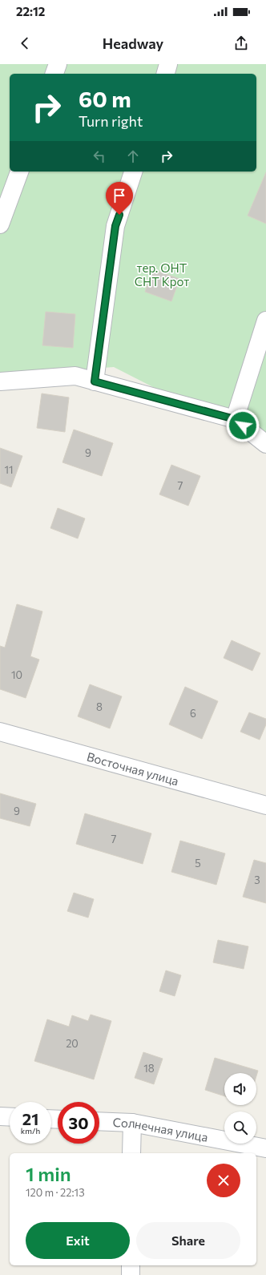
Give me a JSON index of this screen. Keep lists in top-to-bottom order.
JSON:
{
  "streets": {
    "street": ["Восточная улица", "Солнечная улица"]
  },
  "parks": ["тер. ОНТ СНТ Крот"],
  "house_numbers": [
    "9",
    "11",
    "7",
    "10",
    "8",
    "6",
    "9",
    "7",
    "5",
    "3",
    "20",
    "18"
  ],
  "page": {
    "status": "22:12",
    "header": "Headway",
    "turn": ["60 m", "Turn right"],
    "speed": "21 km/h",
    "limit": "30",
    "heading": ["1 min", "120 m · 22:13"],
    "buttons": ["Exit", "Share"]
  }
}
